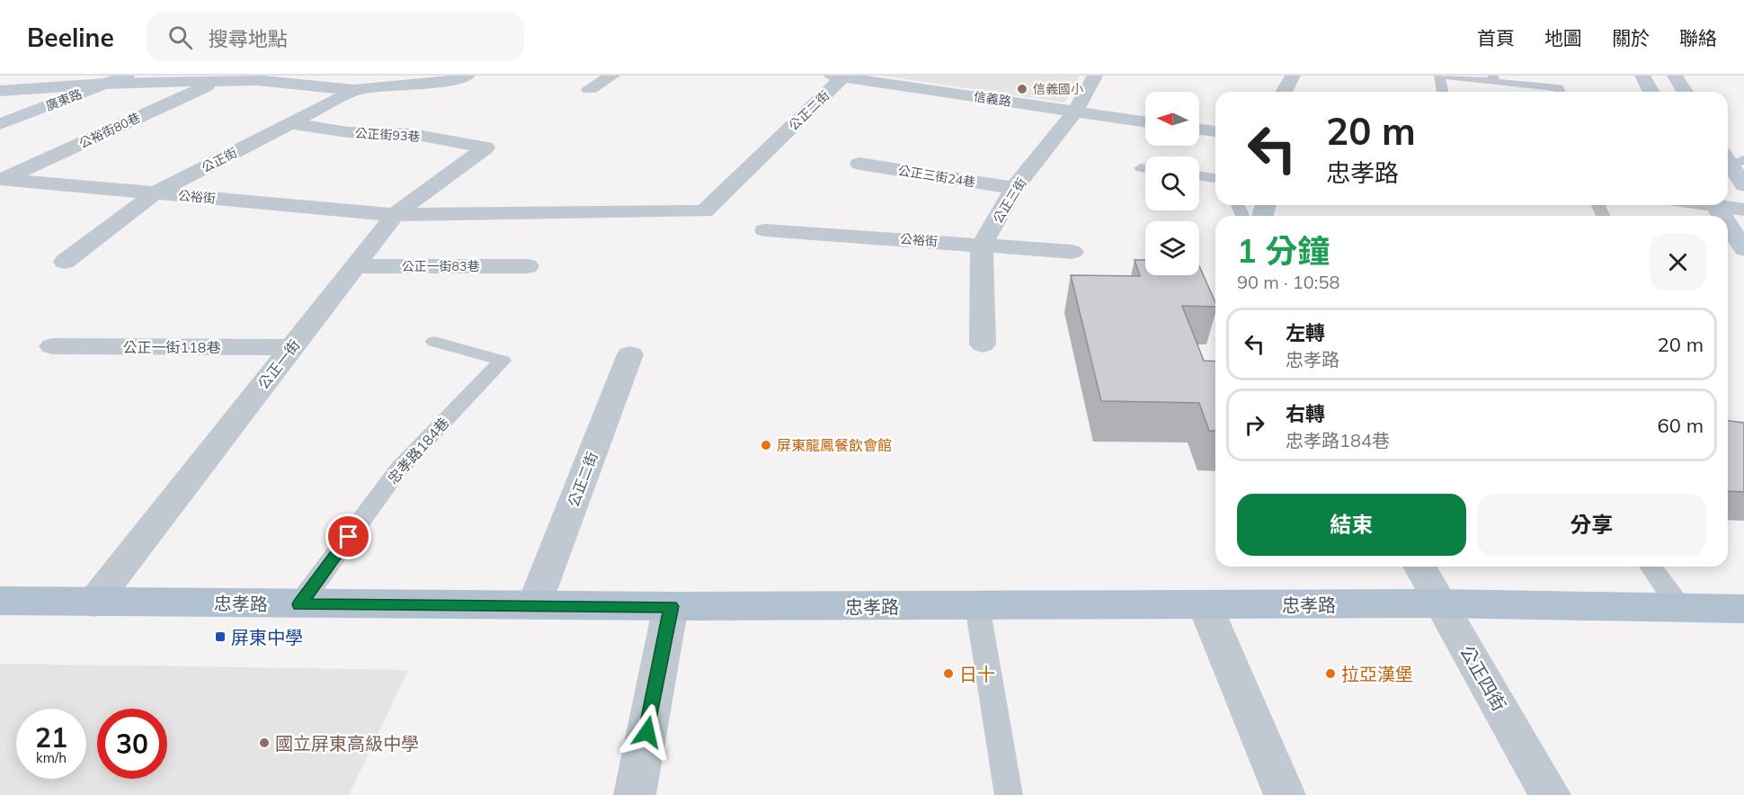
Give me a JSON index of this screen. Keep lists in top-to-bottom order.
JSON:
{
  "streets": {
    "main road": ["忠孝路"],
    "street": [
      "信義路",
      "廣東路",
      "公正二街",
      "公裕街80巷",
      "公正街93巷",
      "公正街",
      "公正三街24巷",
      "公裕街",
      "公正三街",
      "公正一街83巷",
      "公正一街118巷",
      "公正一街",
      "公正四街"
    ],
    "lane": ["忠孝路184巷"]
  },
  "crossings": [
    ["信義路", "公正二街"],
    ["信義路", "公正三街"],
    ["公正二街", "公裕街"],
    ["公正二街", "忠孝路"],
    ["公裕街80巷", "公裕街"],
    ["公正街93巷", "公正街"],
    ["公正街93巷", "公正一街"],
    ["公正街", "公裕街"],
    ["公正三街24巷", "公正三街"],
    ["公裕街", "公正三街"],
    ["公裕街", "公正一街"],
    ["公正一街83巷", "公正一街"],
    ["公正一街118巷", "公正一街"],
    ["公正一街", "忠孝路"],
    ["忠孝路184巷", "忠孝路"],
    ["忠孝路", "公正四街"]
  ],
  "places": {
    "other": [
      "信義國小",
      "屏東龍鳳餐飲會館",
      "日十",
      "拉亞漢堡",
      "國立屏東高級中學"
    ],
    "transit": ["屏東中學"]
  },
  "north": "left",
  "page": {
    "header": "Beeline",
    "search": "搜尋地點",
    "nav": [
      "首頁",
      "地圖",
      "關於",
      "聯絡"
    ],
    "turn": ["20 m", "忠孝路"],
    "heading": ["1 分鐘", "90 m · 10:58"],
    "list": [
      {
        "name": "左轉",
        "note": "忠孝路",
        "value": "20 m"
      },
      {
        "name": "右轉",
        "note": "忠孝路184巷",
        "value": "60 m"
      }
    ],
    "buttons": ["結束", "分享"],
    "speed": "21 km/h",
    "limit": "30"
  }
}
